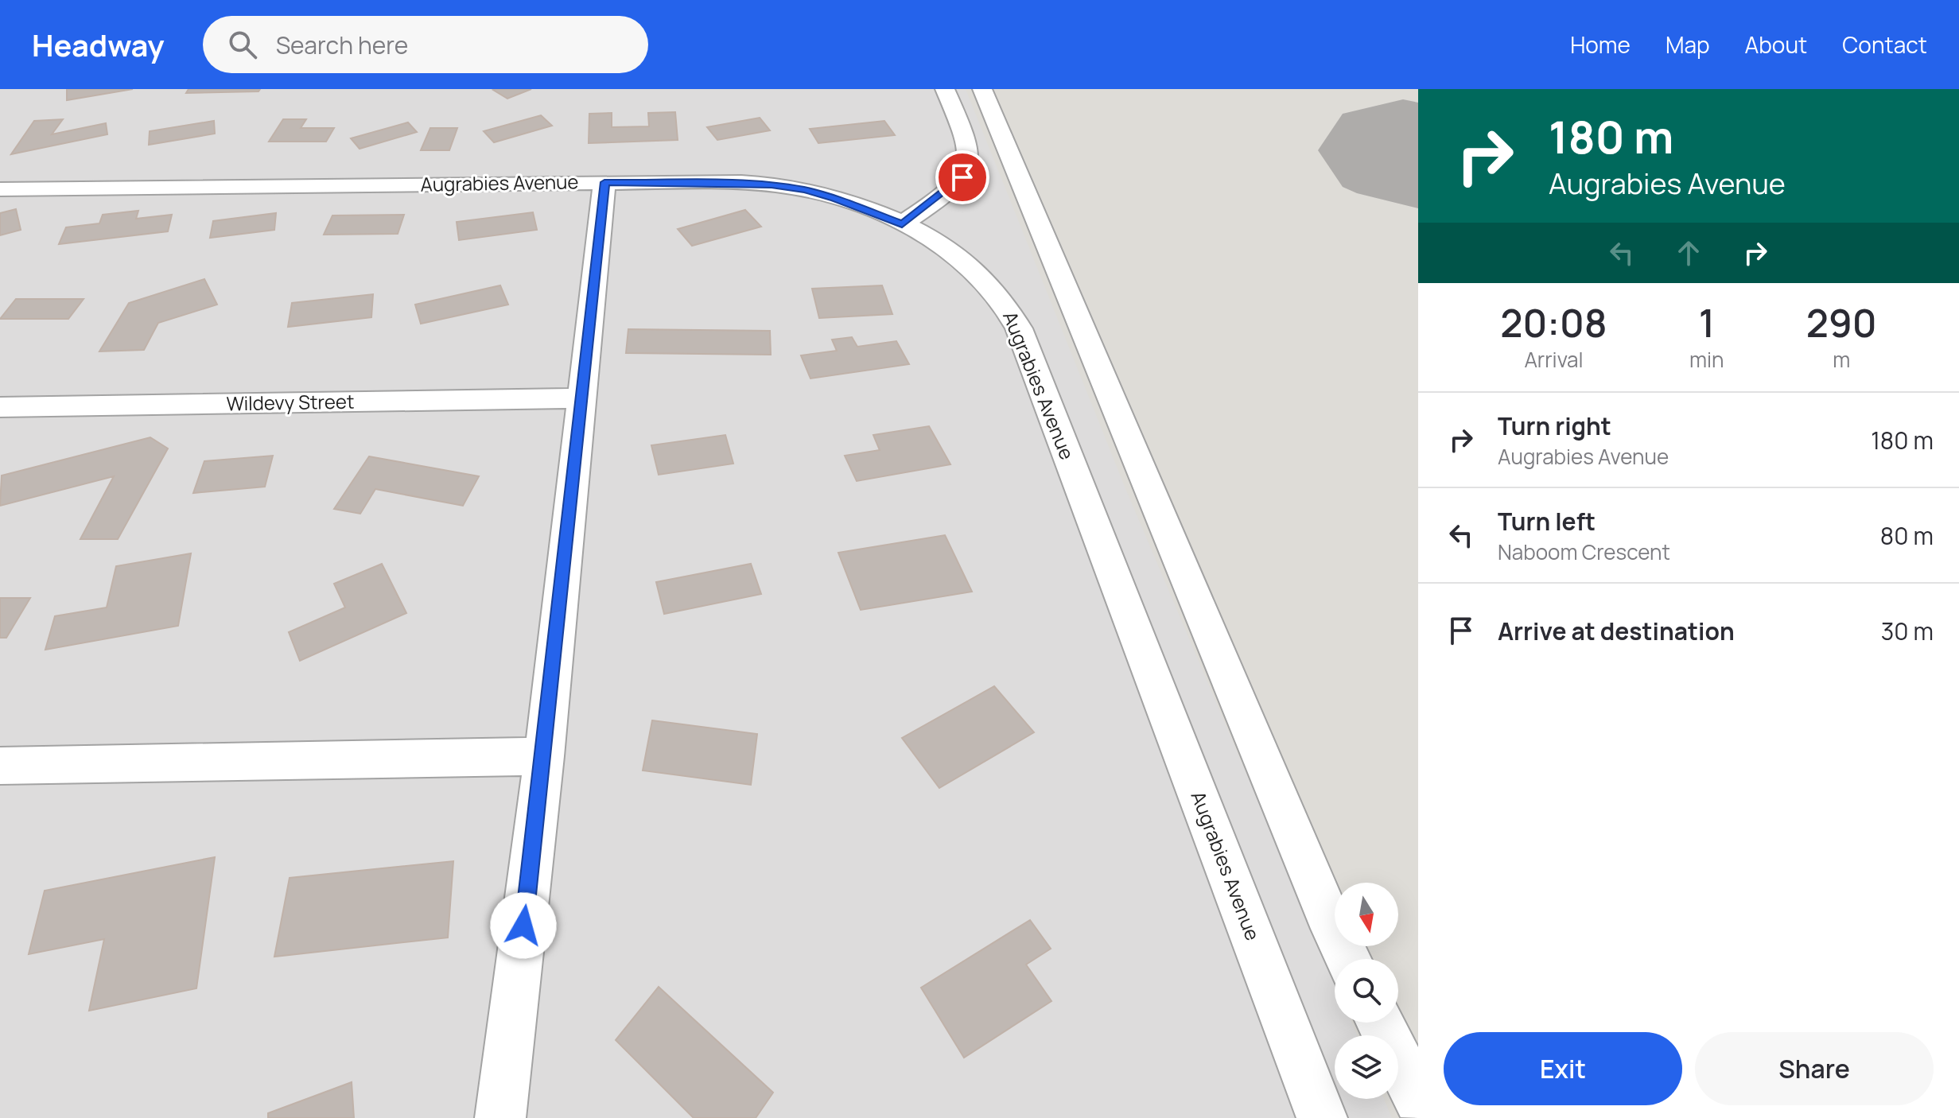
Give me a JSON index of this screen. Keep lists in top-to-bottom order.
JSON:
{
  "streets": {
    "street": ["Augrabies Avenue", "Wildevy Street"]
  },
  "north": "bottom",
  "page": {
    "header": "Headway",
    "search": "Search here",
    "nav": [
      "Home",
      "Map",
      "About",
      "Contact"
    ],
    "turn": ["180 m", "Augrabies Avenue"],
    "eta": [
      "20:08",
      "Arrival",
      "1",
      "min",
      "290",
      "m"
    ],
    "list": [
      {
        "name": "Turn right",
        "note": "Augrabies Avenue",
        "value": "180 m"
      },
      {
        "name": "Turn left",
        "note": "Naboom Crescent",
        "value": "80 m"
      },
      {
        "name": "Arrive at destination",
        "value": "30 m"
      }
    ],
    "buttons": ["Exit", "Share"]
  }
}
